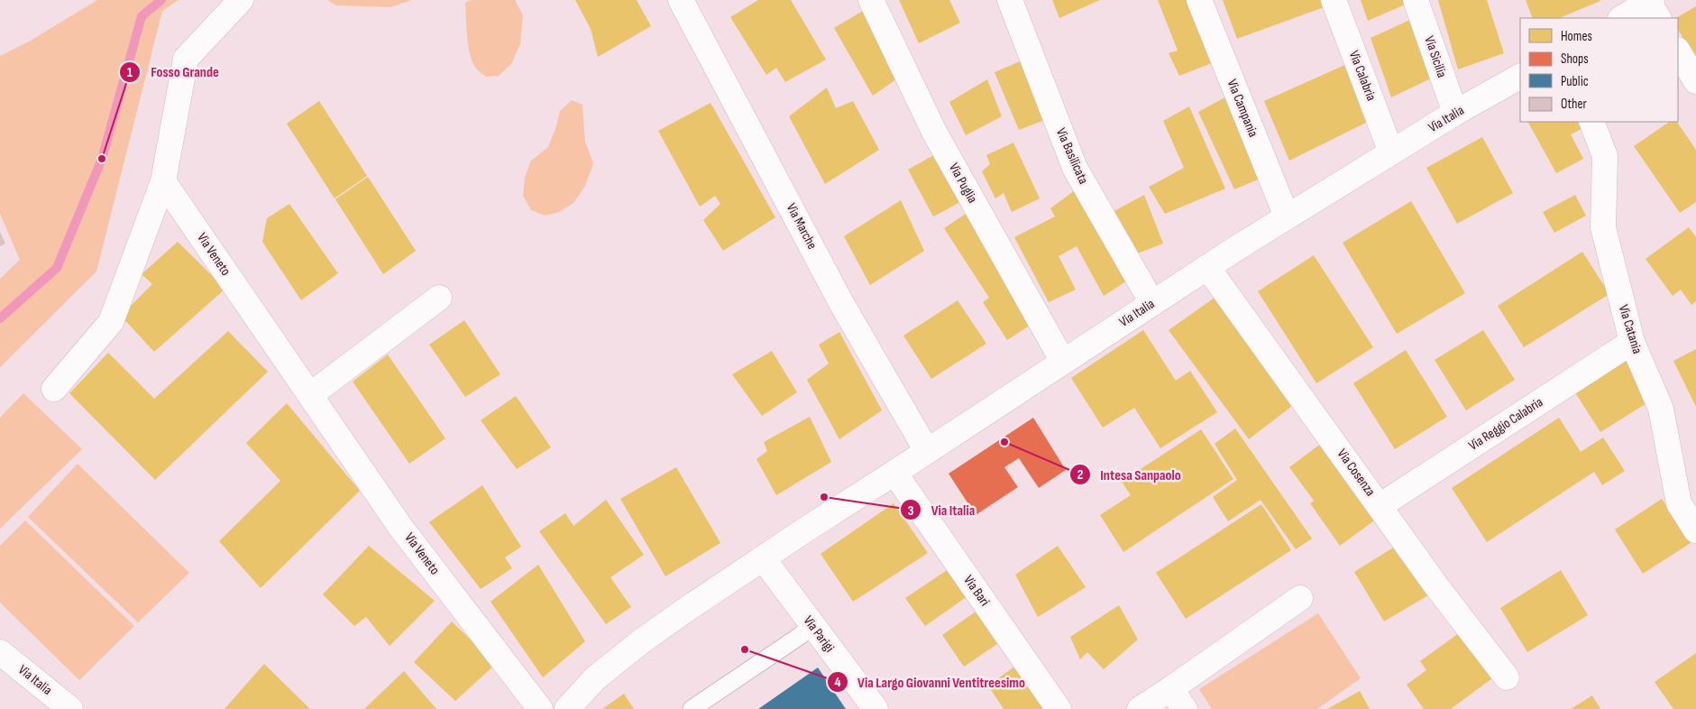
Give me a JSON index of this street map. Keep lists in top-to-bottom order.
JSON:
{
  "streets": {
    "street": [
      "Via Sicilia",
      "Via Calabria",
      "Via Campania",
      "Via Italia",
      "Via Basilicata",
      "Via Puglia",
      "Via Marche",
      "Via Veneto",
      "Via Catania",
      "Via Reggio Calabria",
      "Via Cosenza",
      "Via Bari",
      "Via Parigi"
    ]
  },
  "crossings": [
    ["Via Sicilia", "Via Italia"],
    ["Via Calabria", "Via Italia"],
    ["Via Campania", "Via Italia"],
    ["Via Italia", "Via Basilicata"],
    ["Via Italia", "Via Puglia"],
    ["Via Italia", "Via Marche"],
    ["Via Italia", "Via Cosenza"],
    ["Via Italia", "Via Bari"],
    ["Via Italia", "Via Parigi"],
    ["Via Catania", "Via Reggio Calabria"],
    ["Via Reggio Calabria", "Via Cosenza"]
  ],
  "places": [
    "Fosso Grande",
    "Intesa Sanpaolo",
    "Via Italia",
    "Via Largo Giovanni Ventitreesimo"
  ],
  "legend": [
    "Homes",
    "Shops",
    "Public",
    "Other"
  ]
}
